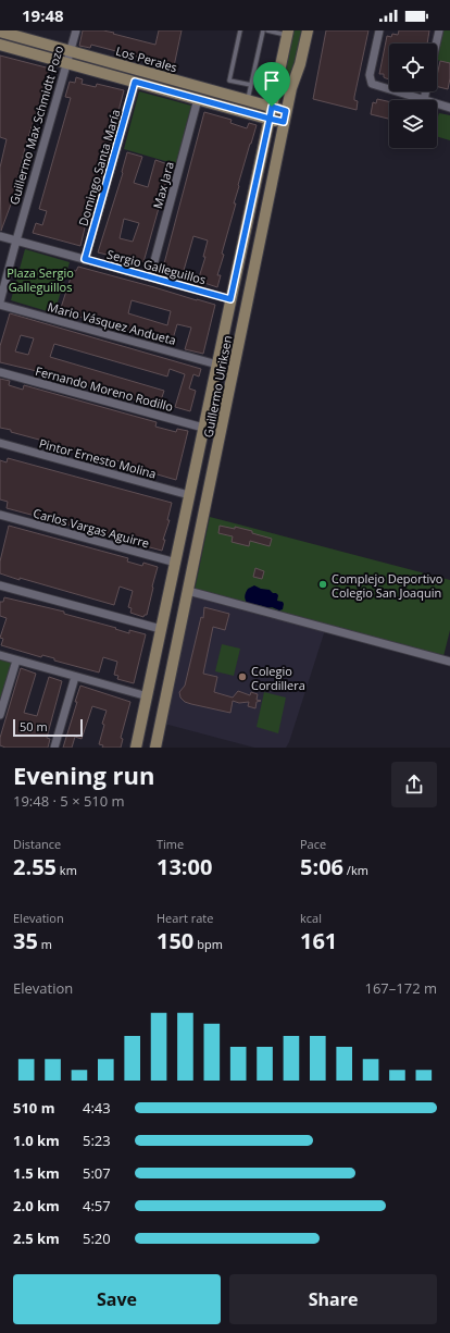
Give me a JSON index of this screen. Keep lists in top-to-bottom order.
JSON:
{
  "streets": {
    "main road": ["Los Perales", "Guillermo Ulriksen"],
    "street": [
      "Guillermo Max Schmidtt Pozo",
      "Domingo Santa María",
      "Max Jara",
      "Sergio Galleguillos",
      "Mario Vásquez Andueta",
      "Fernando Moreno Rodillo",
      "Pintor Ernesto Molina",
      "Carlos Vargas Aguirre"
    ]
  },
  "crossings": [
    ["Los Perales", "Guillermo Max Schmidtt Pozo"],
    ["Los Perales", "Domingo Santa María"],
    ["Los Perales", "Max Jara"],
    ["Los Perales", "Guillermo Ulriksen"],
    ["Guillermo Max Schmidtt Pozo", "Sergio Galleguillos"],
    ["Guillermo Max Schmidtt Pozo", "Mario Vásquez Andueta"],
    ["Domingo Santa María", "Sergio Galleguillos"],
    ["Max Jara", "Sergio Galleguillos"],
    ["Sergio Galleguillos", "Guillermo Ulriksen"],
    ["Mario Vásquez Andueta", "Guillermo Ulriksen"],
    ["Guillermo Ulriksen", "Fernando Moreno Rodillo"],
    ["Guillermo Ulriksen", "Pintor Ernesto Molina"],
    ["Guillermo Ulriksen", "Carlos Vargas Aguirre"]
  ],
  "parks": ["Plaza Sergio Galleguillos"],
  "places": ["Complejo Deportivo Colegio San Joaquin", "Colegio Cordillera"],
  "scale_bar": "50 m",
  "page": {
    "status": "19:48",
    "scale": "50 m",
    "heading": ["Evening run", "19:48 · 5 × 510 m"],
    "stats": [
      ["Distance", "2.55 km"],
      ["Time", "13:00"],
      ["Pace", "5:06 /km"],
      ["Elevation", "35 m"],
      ["Heart rate", "150 bpm"],
      ["kcal", "161"]
    ],
    "chart": ["Elevation", "167–172 m"],
    "list": [
      {
        "name": "510 m",
        "note": "4:43"
      },
      {
        "name": "1.0 km",
        "note": "5:23"
      },
      {
        "name": "1.5 km",
        "note": "5:07"
      },
      {
        "name": "2.0 km",
        "note": "4:57"
      },
      {
        "name": "2.5 km",
        "note": "5:20"
      }
    ],
    "buttons": ["Save", "Share"]
  }
}
